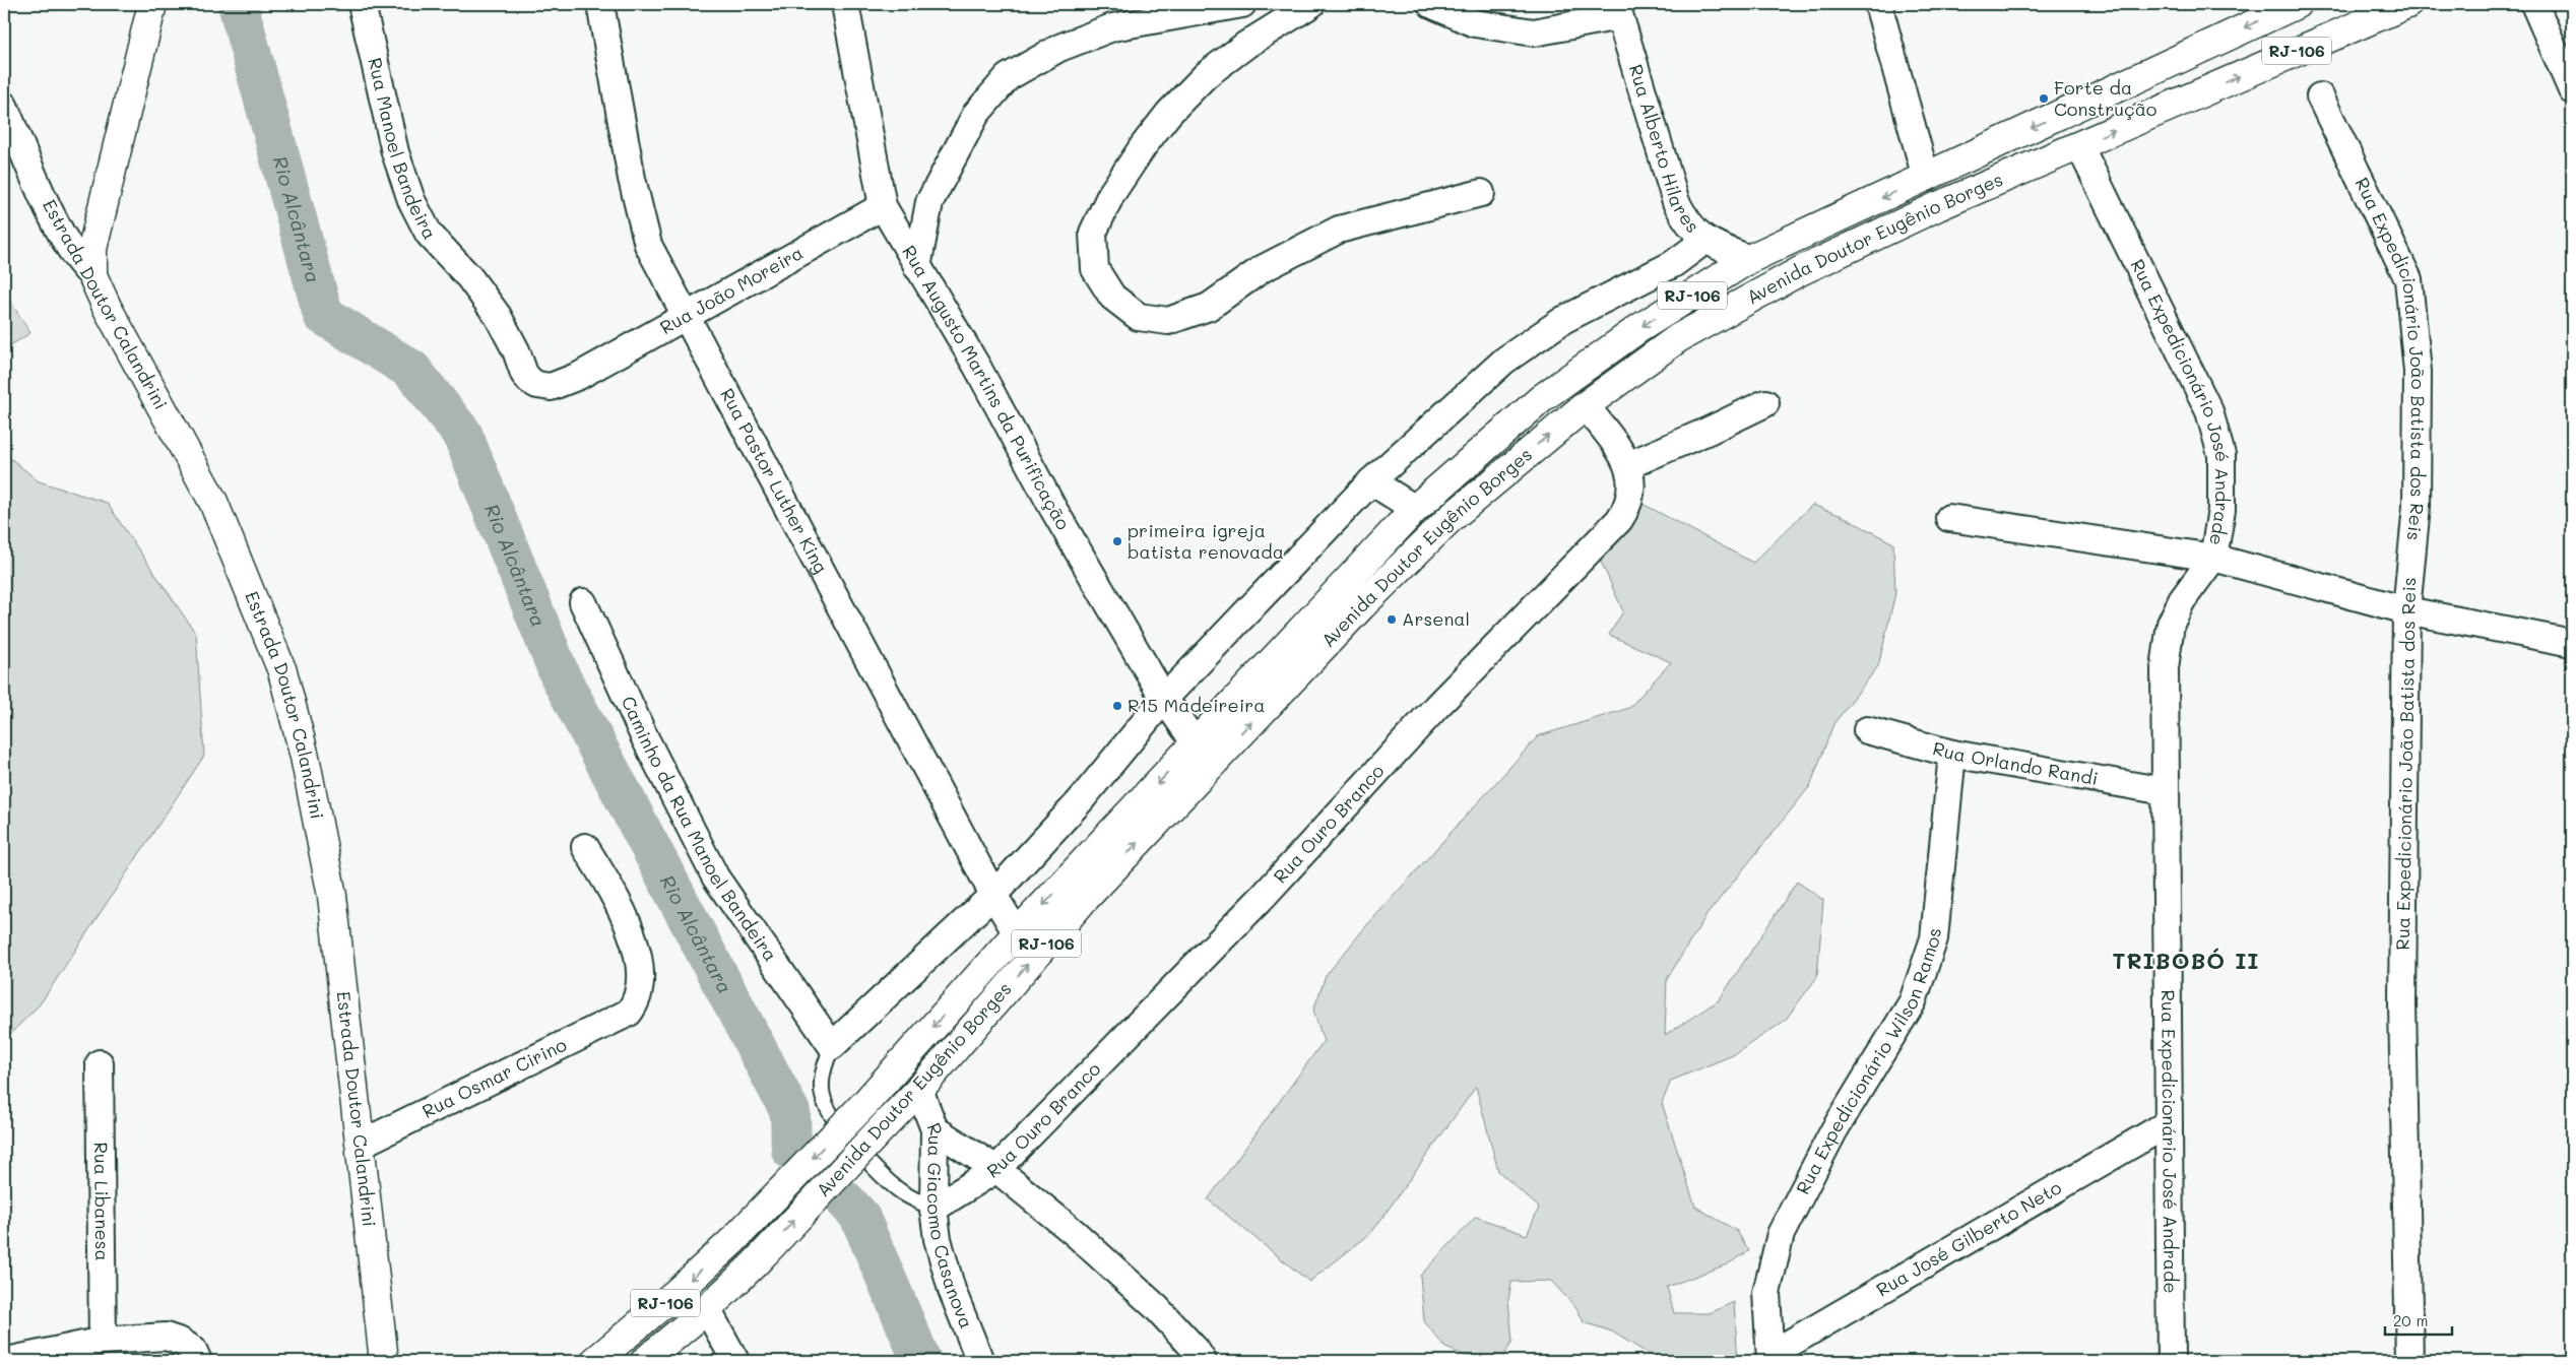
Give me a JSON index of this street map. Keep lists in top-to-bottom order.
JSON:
{
  "streets": {
    "main road": ["RJ-106", "Avenida Doutor Eugênio Borges", "Estrada Doutor Calandrini"],
    "street": [
      "Rua Manoel Bandeira",
      "Rua Alberto Hilares",
      "Rua João Moreira",
      "Rua Expedicionário João Batista dos Reis",
      "Rua Augusto Martins da Purificação",
      "Rua Expedicionário José Andrade",
      "Rua Pastor Luther King",
      "Rua Orlando Randi",
      "Rua Ouro Branco",
      "Caminho da Rua Manoel Bandeira",
      "Rua Expedicionário Wilson Ramos",
      "Rua Osmar Cirino",
      "Rua Libanesa",
      "Rua Giacomo Casanova",
      "Rua José Gilberto Neto"
    ]
  },
  "crossings": [
    ["Rua Manoel Bandeira", "Rua João Moreira"],
    ["Rua Alberto Hilares", "Avenida Doutor Eugênio Borges"],
    ["Avenida Doutor Eugênio Borges", "Rua Augusto Martins da Purificação"],
    ["Avenida Doutor Eugênio Borges", "Rua Expedicionário José Andrade"],
    ["Avenida Doutor Eugênio Borges", "Rua Pastor Luther King"],
    ["Avenida Doutor Eugênio Borges", "Rua Ouro Branco"],
    ["Avenida Doutor Eugênio Borges", "Rua Giacomo Casanova"],
    ["Rua João Moreira", "Rua Augusto Martins da Purificação"],
    ["Rua João Moreira", "Rua Pastor Luther King"],
    ["Estrada Doutor Calandrini", "Rua Osmar Cirino"],
    ["Rua Expedicionário José Andrade", "Rua Orlando Randi"],
    ["Rua Expedicionário José Andrade", "Rua José Gilberto Neto"],
    ["Rua Orlando Randi", "Rua Expedicionário Wilson Ramos"],
    ["Rua Ouro Branco", "Rua Giacomo Casanova"],
    ["Rua Expedicionário Wilson Ramos", "Rua José Gilberto Neto"]
  ],
  "districts": ["TRIBOBÓ II"],
  "water": ["Rio Alcântara"],
  "places": [
    "Forte da Construção",
    "primeira igreja batista renovada",
    "Arsenal",
    "R15 Madeireira"
  ],
  "scale_bar": "20 m"
}
